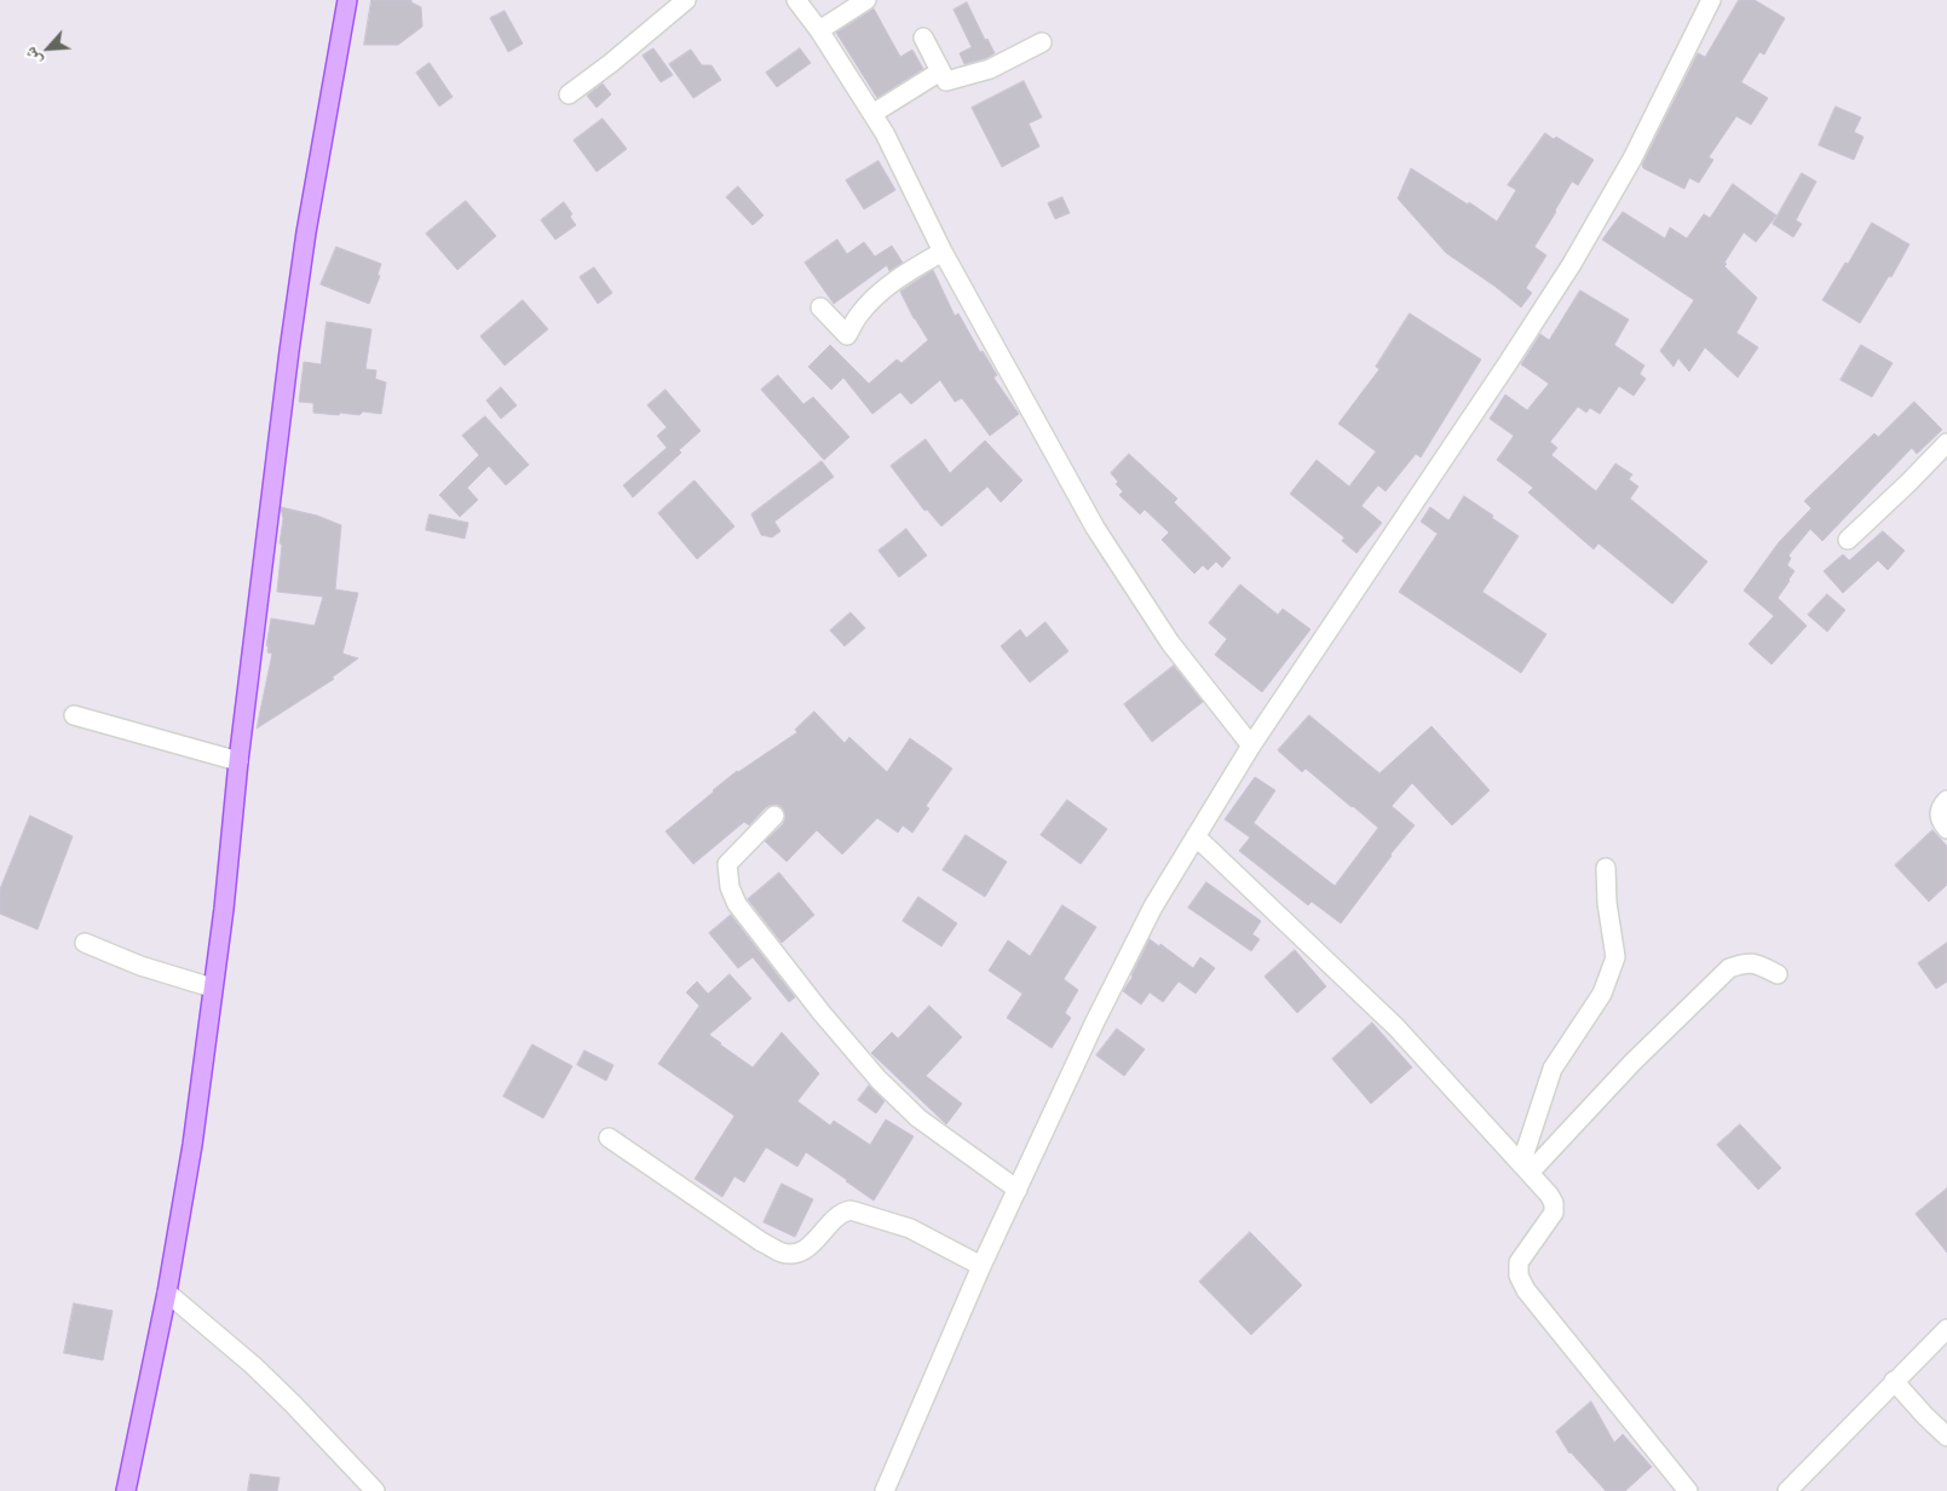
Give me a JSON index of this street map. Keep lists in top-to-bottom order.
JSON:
{
  "north": "bottom left"
}
